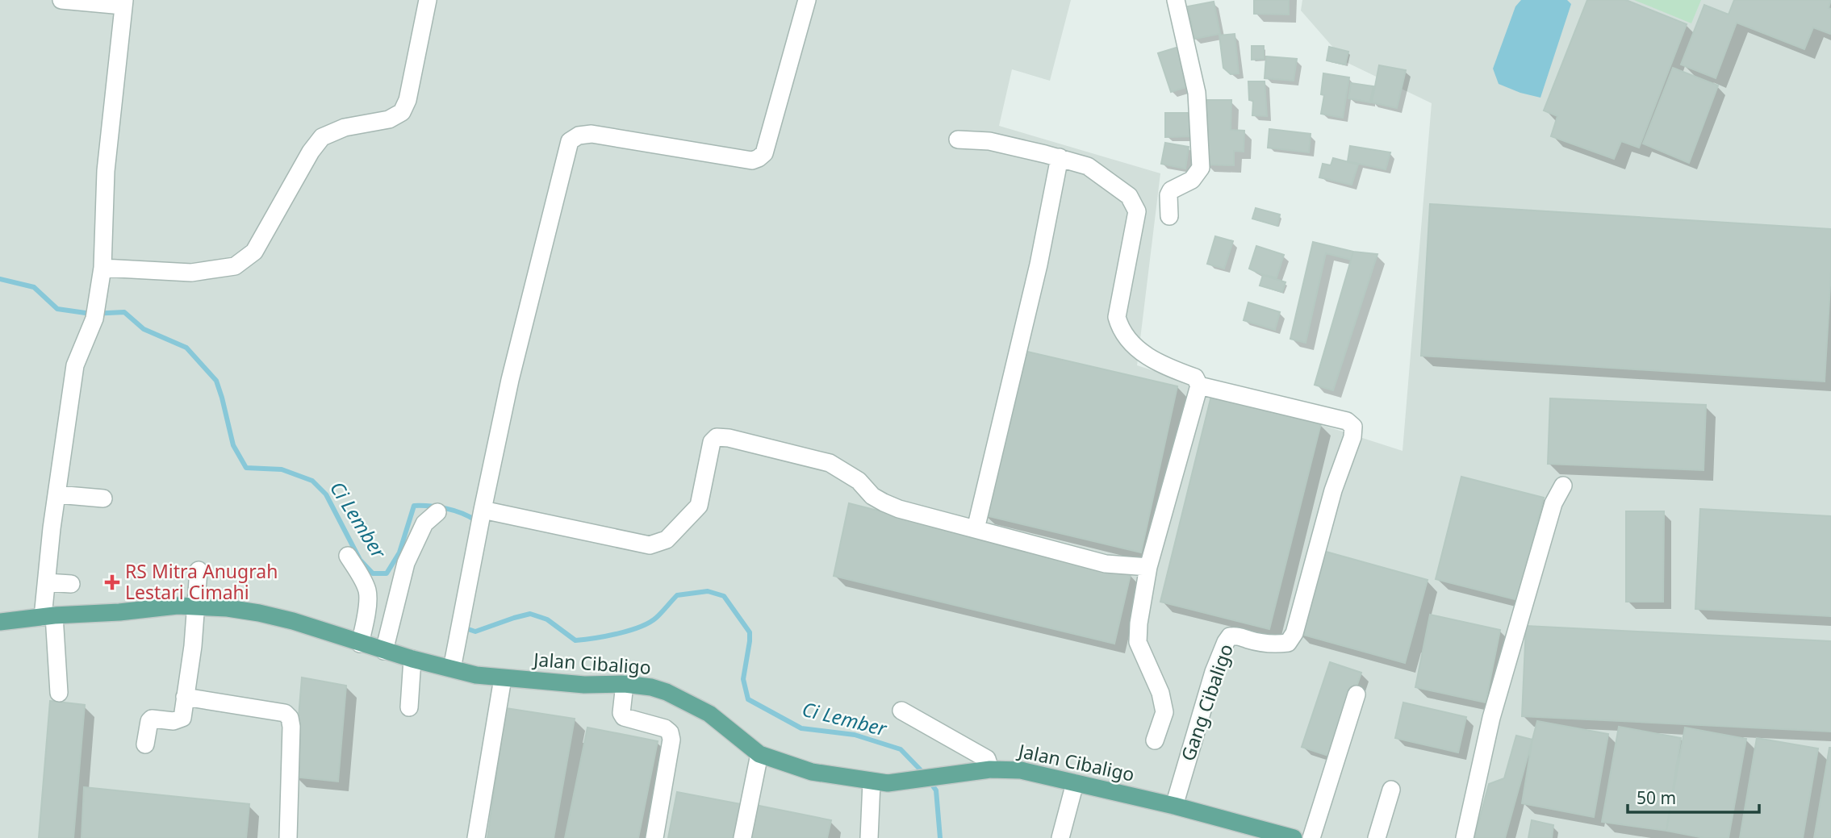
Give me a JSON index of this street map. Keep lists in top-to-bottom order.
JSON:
{
  "streets": {
    "main road": ["Jalan Cibaligo"],
    "street": ["Gang Cibaligo"]
  },
  "crossings": [
    ["Jalan Cibaligo", "Gang Cibaligo"]
  ],
  "water": ["Ci Lember"],
  "places": {
    "health": ["RS Mitra Anugrah Lestari Cimahi"]
  },
  "scale_bar": "50 m"
}
